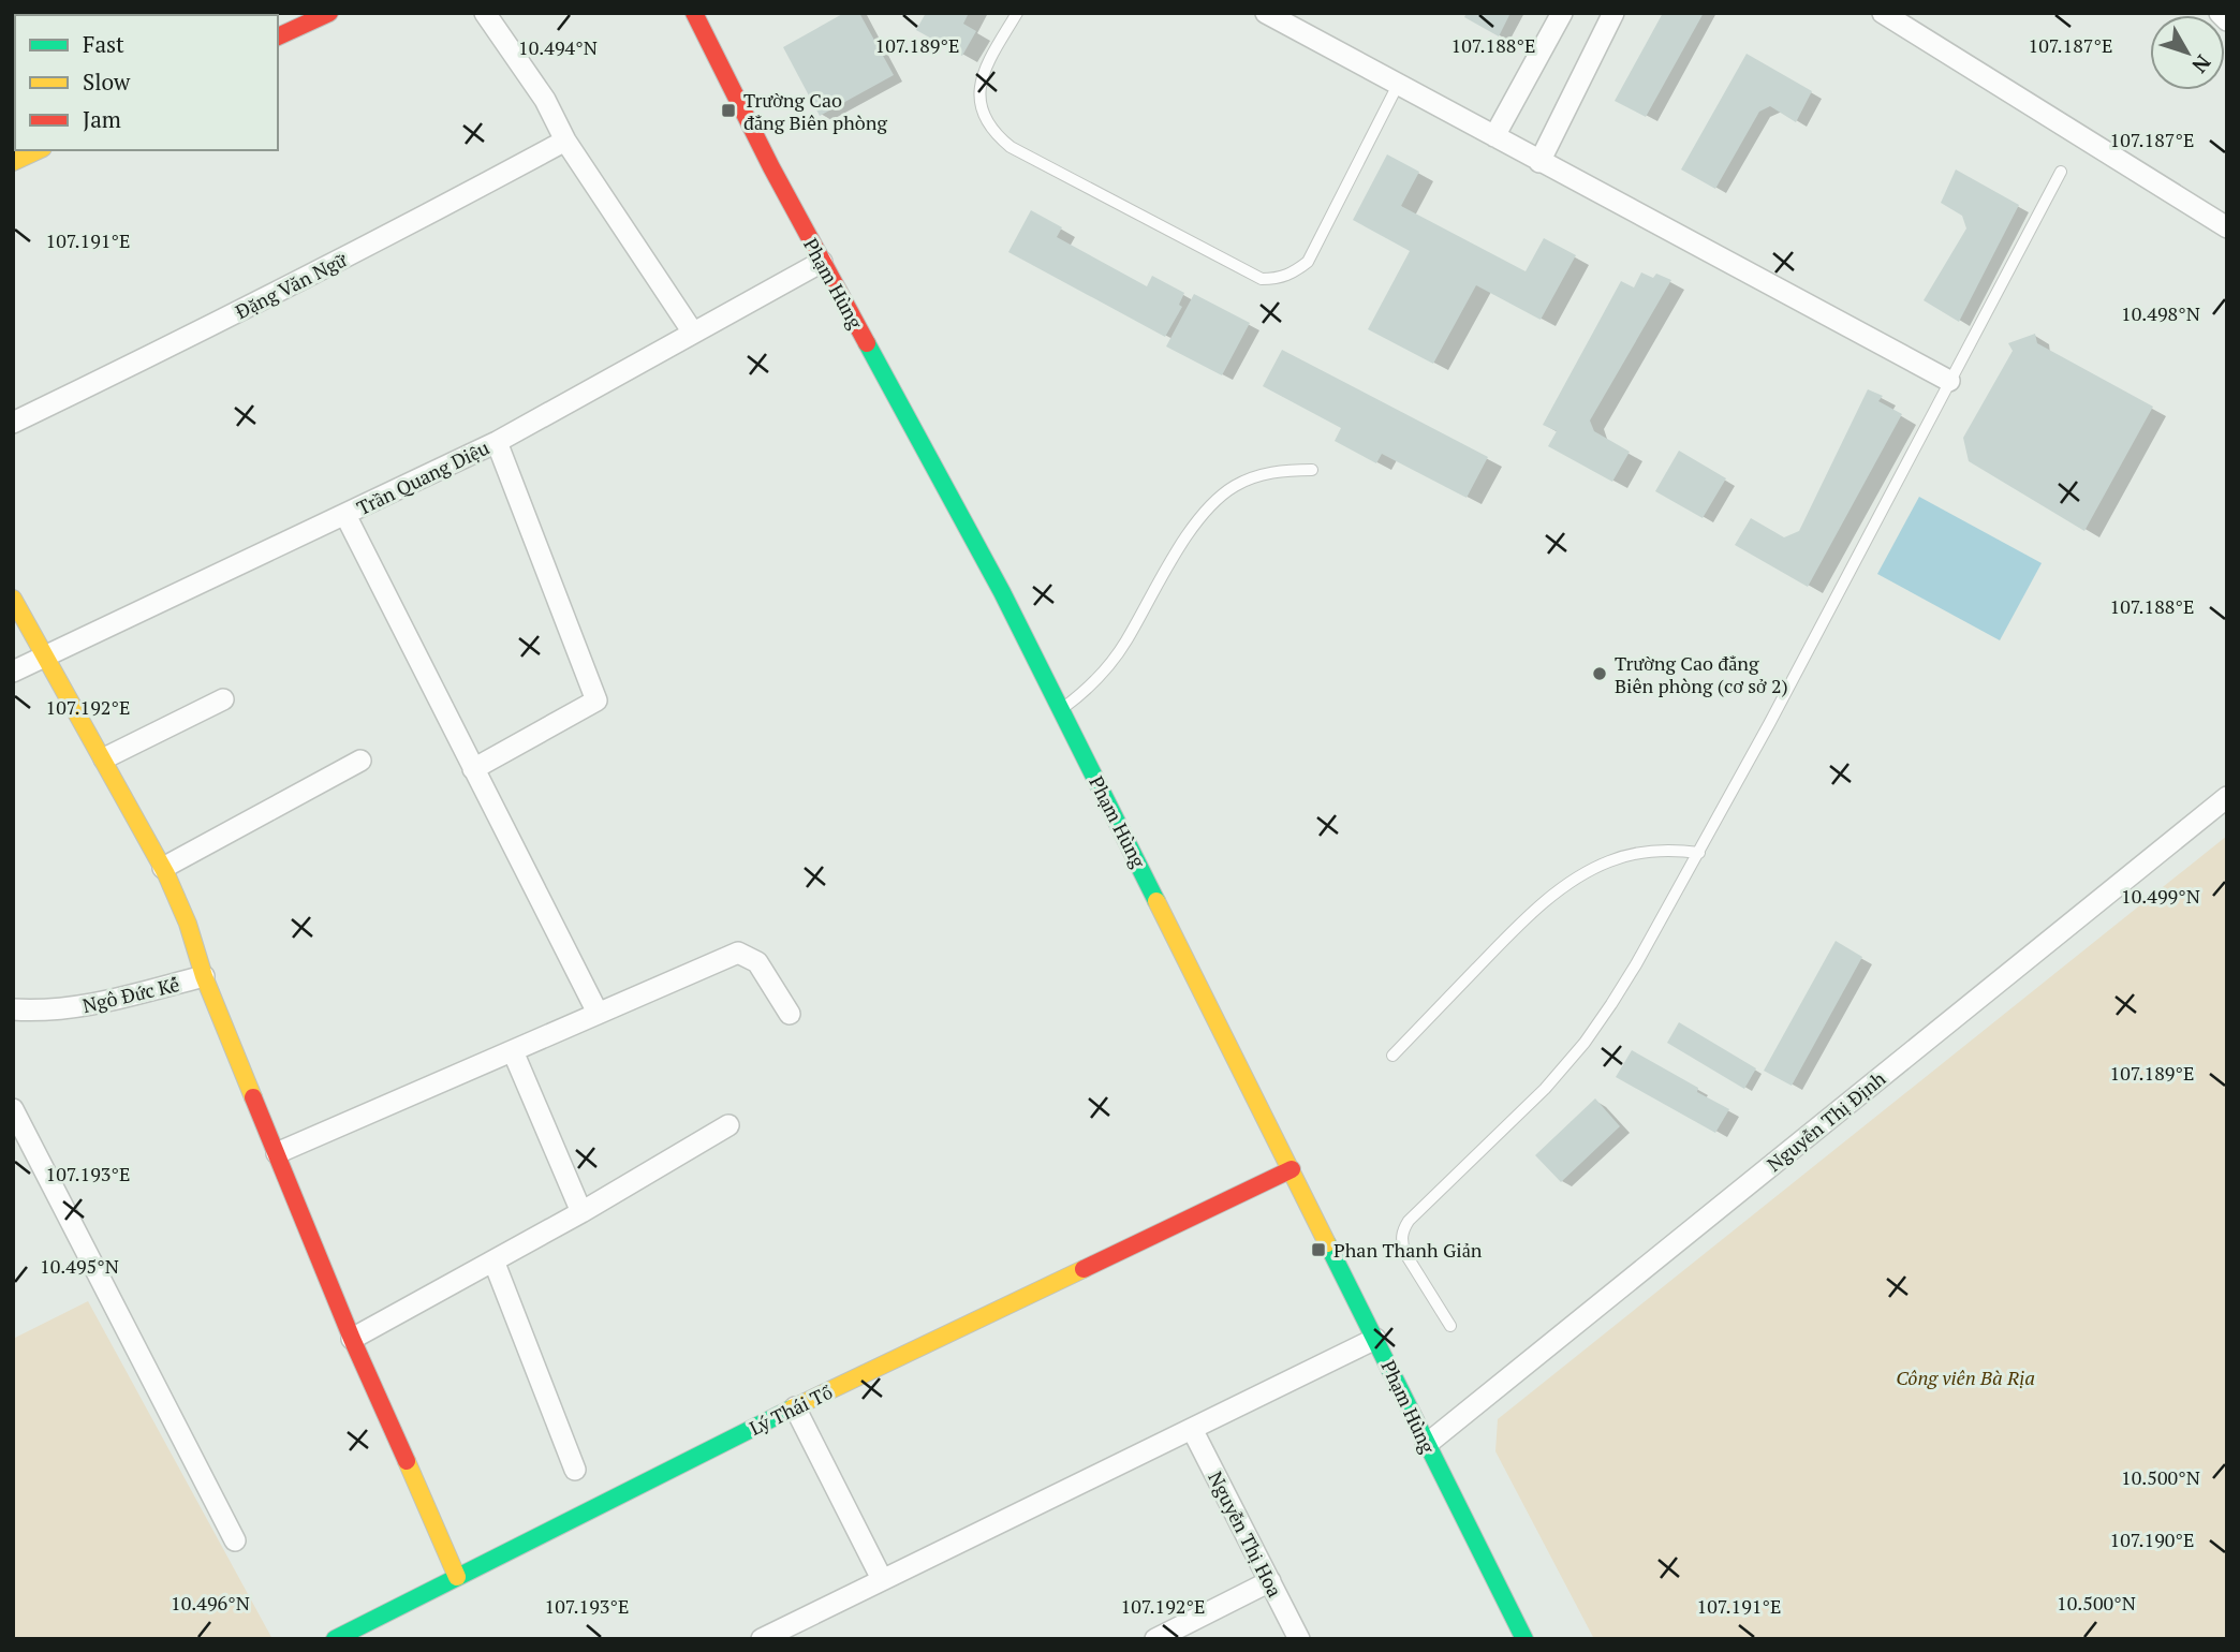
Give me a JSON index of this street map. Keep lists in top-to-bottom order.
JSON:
{
  "streets": {
    "street": [
      "Phạm Hùng",
      "Đặng Văn Ngữ",
      "Trần Quang Diệu",
      "Ngô Đức Kế",
      "Nguyễn Thị Định",
      "Lý Thái Tổ",
      "Nguyễn Thị Hoa"
    ]
  },
  "crossings": [
    ["Phạm Hùng", "Trần Quang Diệu"],
    ["Phạm Hùng", "Nguyễn Thị Định"],
    ["Phạm Hùng", "Lý Thái Tổ"]
  ],
  "parks": ["Công viên Bà Rịa"],
  "places": {
    "transit": ["Trường Cao đẳng Biên phòng", "Phan Thanh Giản"],
    "other": ["Trường Cao đẳng Biên phòng (cơ sở 2)"]
  },
  "legend": ["Fast", "Slow", "Jam"],
  "north": "bottom right",
  "coordinates": [
    "107.187°E",
    "107.189°E",
    "107.188°E",
    "10.494°N",
    "107.191°E",
    "10.498°N",
    "107.192°E",
    "10.499°N",
    "107.193°E",
    "10.495°N",
    "10.500°N",
    "107.190°E",
    "10.496°N"
  ]
}
